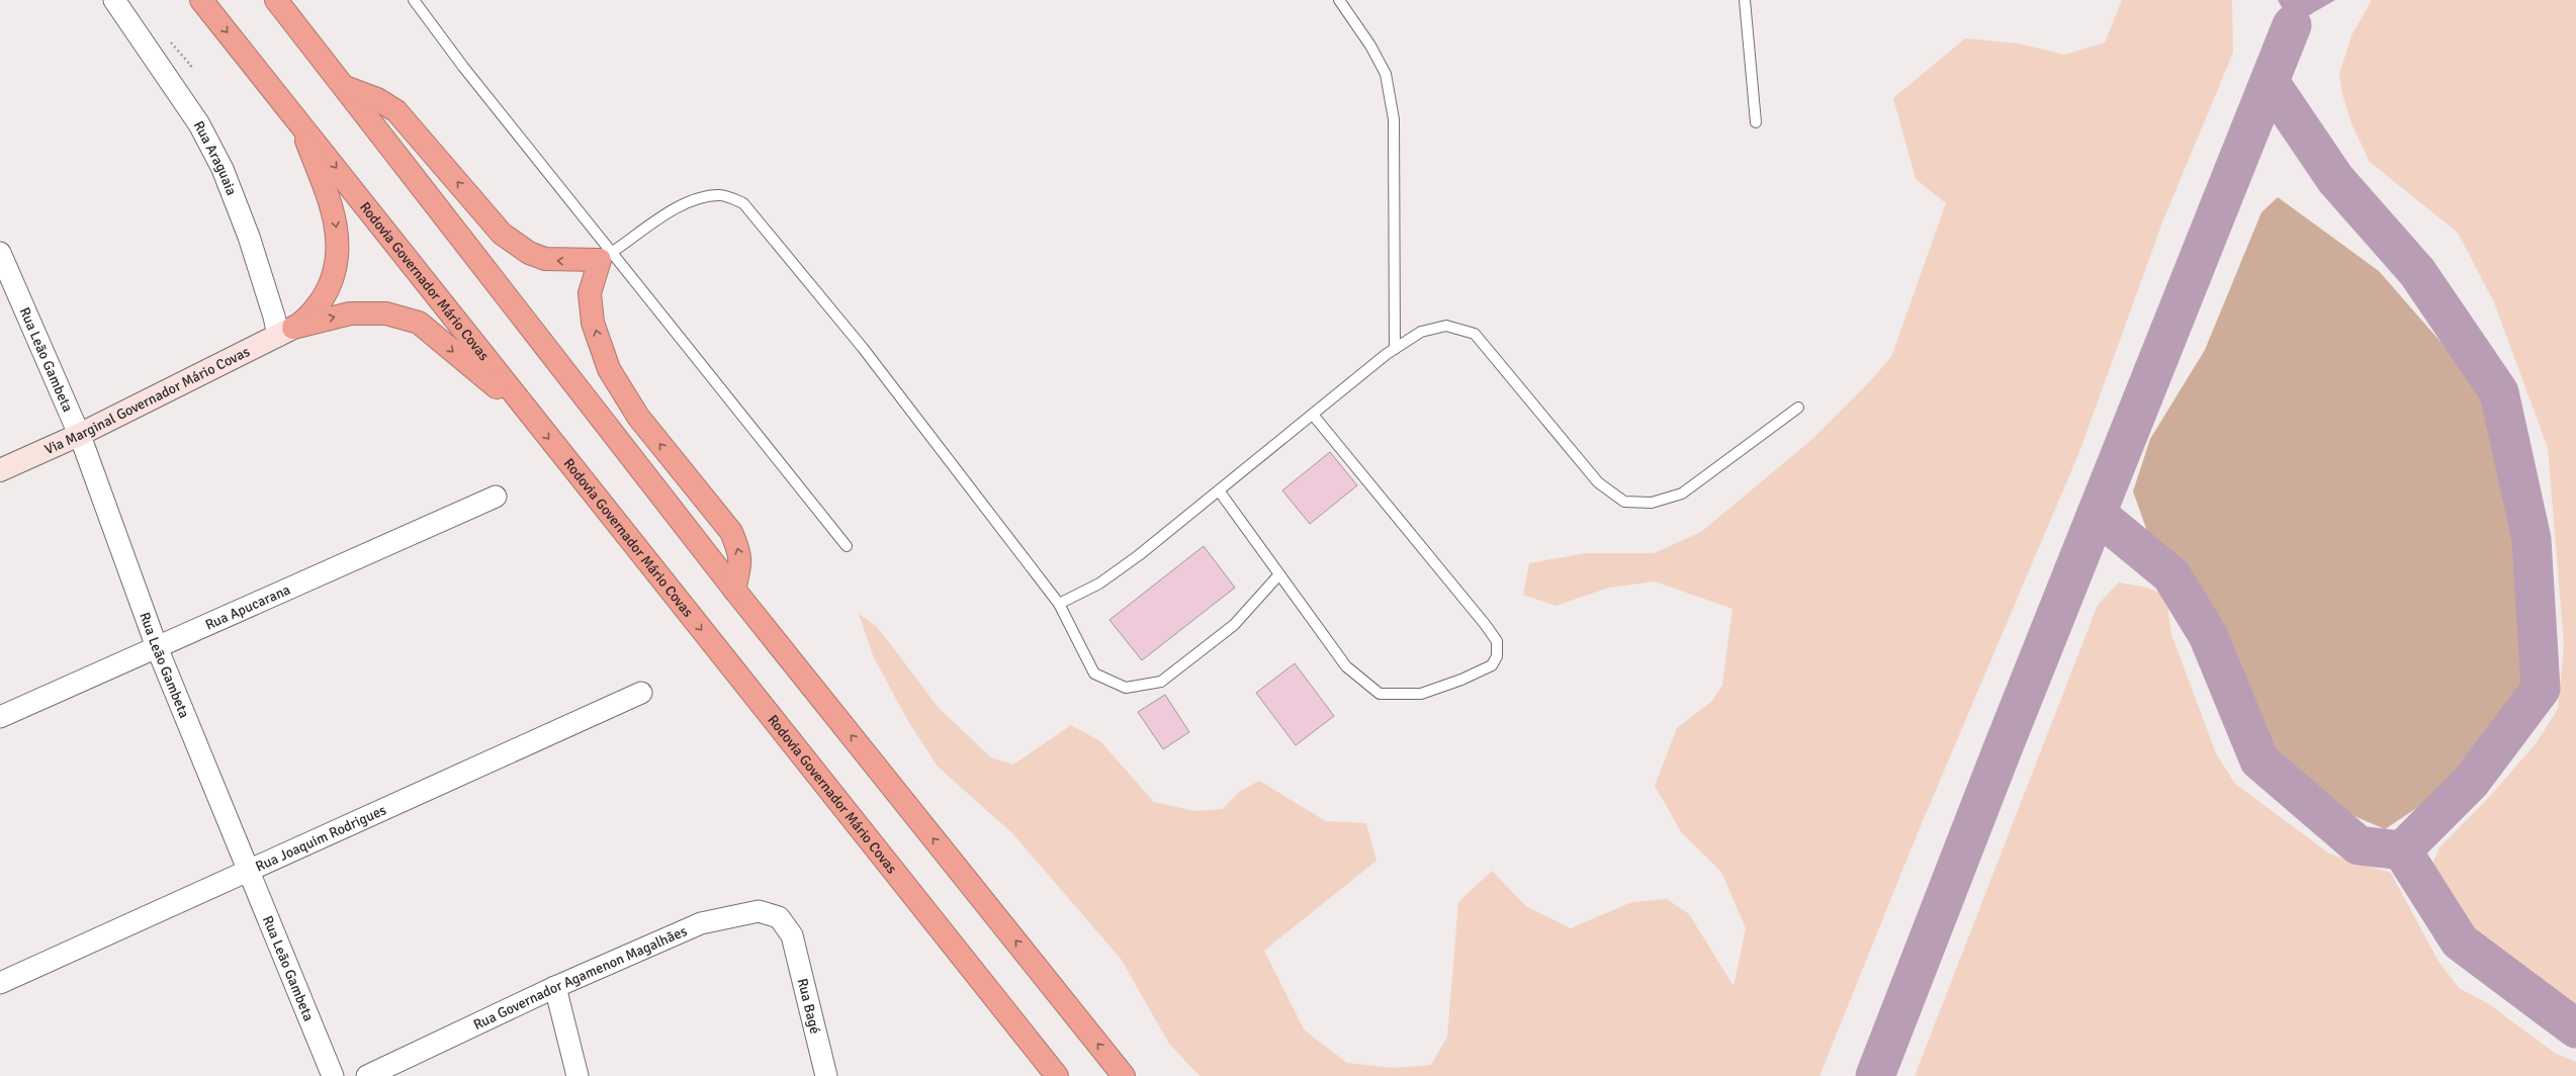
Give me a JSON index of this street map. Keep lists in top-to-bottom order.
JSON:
{
  "streets": {
    "highway": ["Rodovia Governador Mário Covas"],
    "main road": ["Via Marginal Governador Mário Covas"],
    "street": [
      "Rua Araguaia",
      "Rua Leão Gambeta",
      "Rua Apucarana",
      "Rua Joaquim Rodrigues",
      "Rua Governador Agamenon Magalhães",
      "Rua Bagé"
    ]
  },
  "crossings": [
    ["Rua Araguaia", "Via Marginal Governador Mário Covas"],
    ["Rua Leão Gambeta", "Via Marginal Governador Mário Covas"],
    ["Rua Leão Gambeta", "Rua Apucarana"],
    ["Rua Leão Gambeta", "Rua Joaquim Rodrigues"],
    ["Rua Governador Agamenon Magalhães", "Rua Bagé"]
  ]
}
